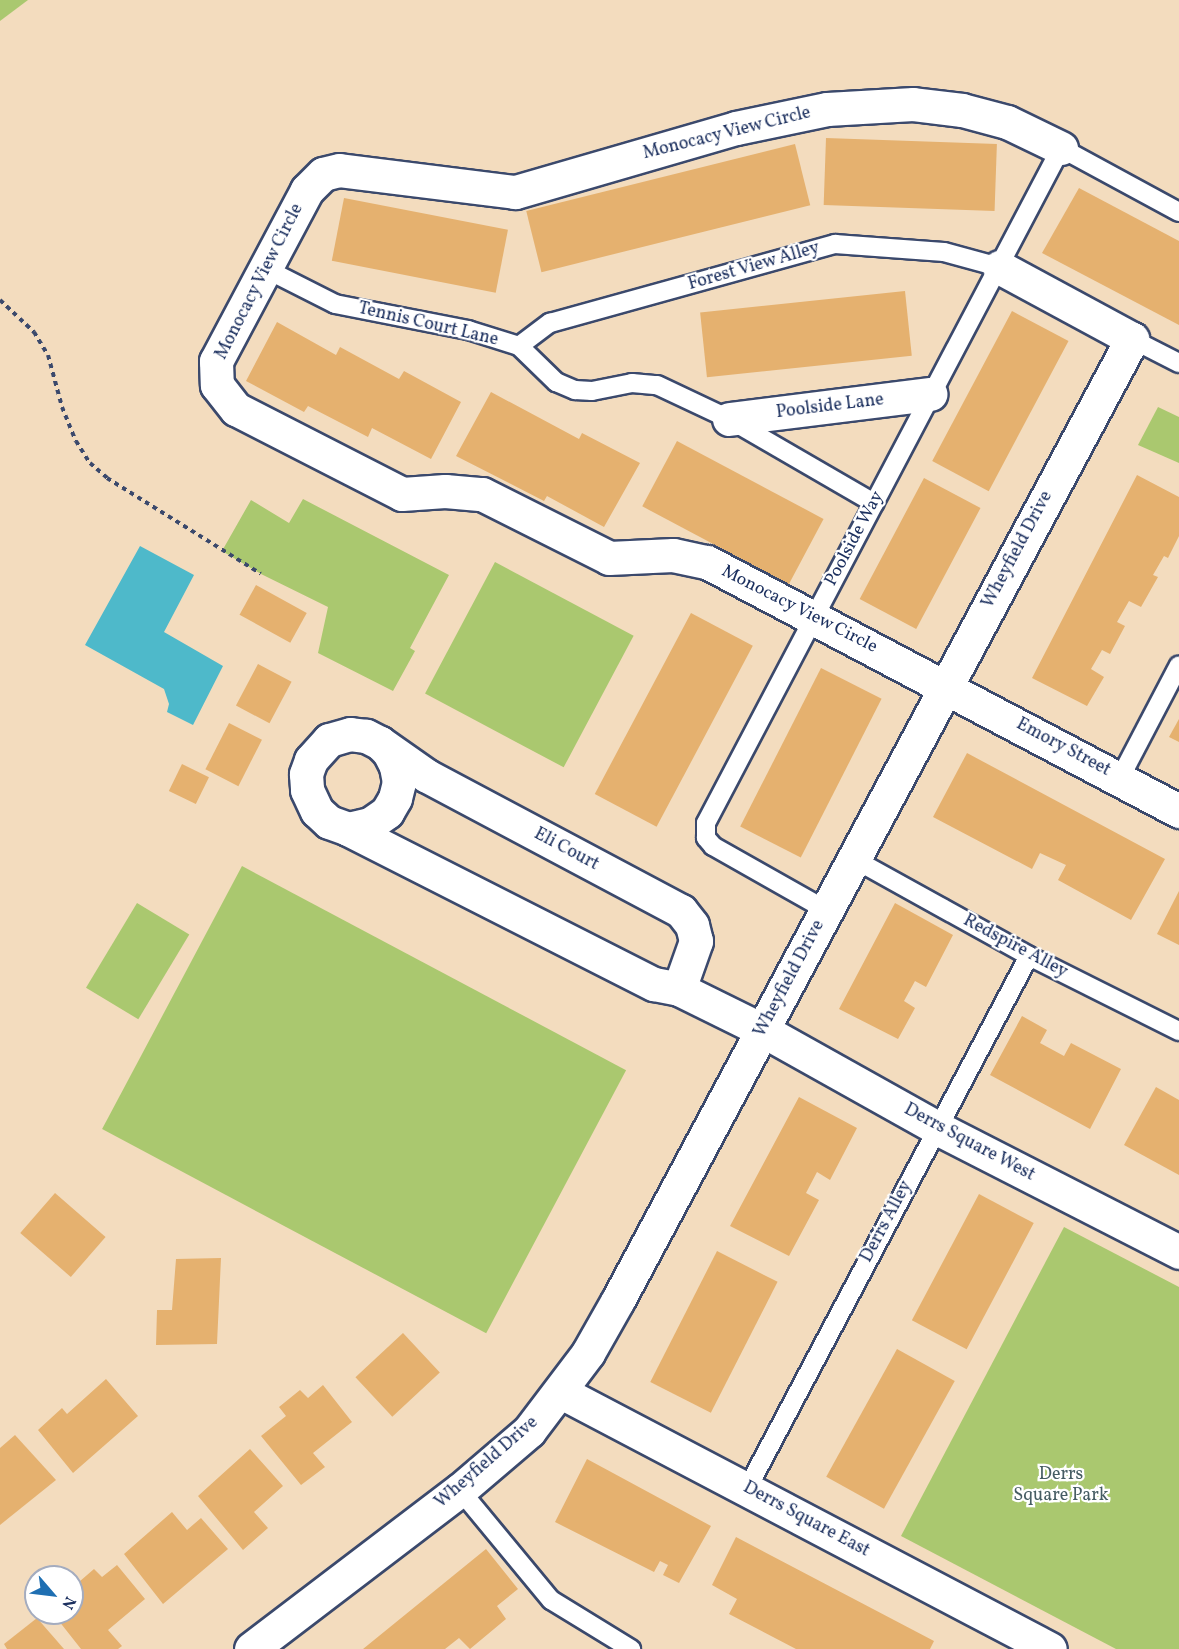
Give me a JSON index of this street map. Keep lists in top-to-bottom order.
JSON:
{
  "streets": {
    "street": [
      "Monocacy View Circle",
      "Poolside Lane",
      "Wheyfield Drive",
      "Emory Street",
      "Eli Court",
      "Derrs Square West",
      "Derrs Square East"
    ],
    "lane": [
      "Forest View Alley",
      "Tennis Court Lane",
      "Poolside Way",
      "Redspire Alley",
      "Derrs Alley"
    ]
  },
  "crossings": [
    ["Monocacy View Circle", "Tennis Court Lane"],
    ["Monocacy View Circle", "Poolside Way"],
    ["Monocacy View Circle", "Wheyfield Drive"],
    ["Monocacy View Circle", "Emory Street"],
    ["Forest View Alley", "Tennis Court Lane"],
    ["Forest View Alley", "Poolside Way"],
    ["Tennis Court Lane", "Poolside Lane"],
    ["Tennis Court Lane", "Poolside Way"],
    ["Poolside Lane", "Poolside Way"],
    ["Poolside Way", "Wheyfield Drive"],
    ["Wheyfield Drive", "Emory Street"],
    ["Wheyfield Drive", "Eli Court"],
    ["Wheyfield Drive", "Redspire Alley"],
    ["Wheyfield Drive", "Derrs Square West"],
    ["Wheyfield Drive", "Derrs Square East"],
    ["Eli Court", "Derrs Square West"],
    ["Redspire Alley", "Derrs Alley"],
    ["Derrs Square West", "Derrs Alley"],
    ["Derrs Alley", "Derrs Square East"]
  ],
  "parks": ["Derrs Square Park"],
  "north": "bottom right"
}
